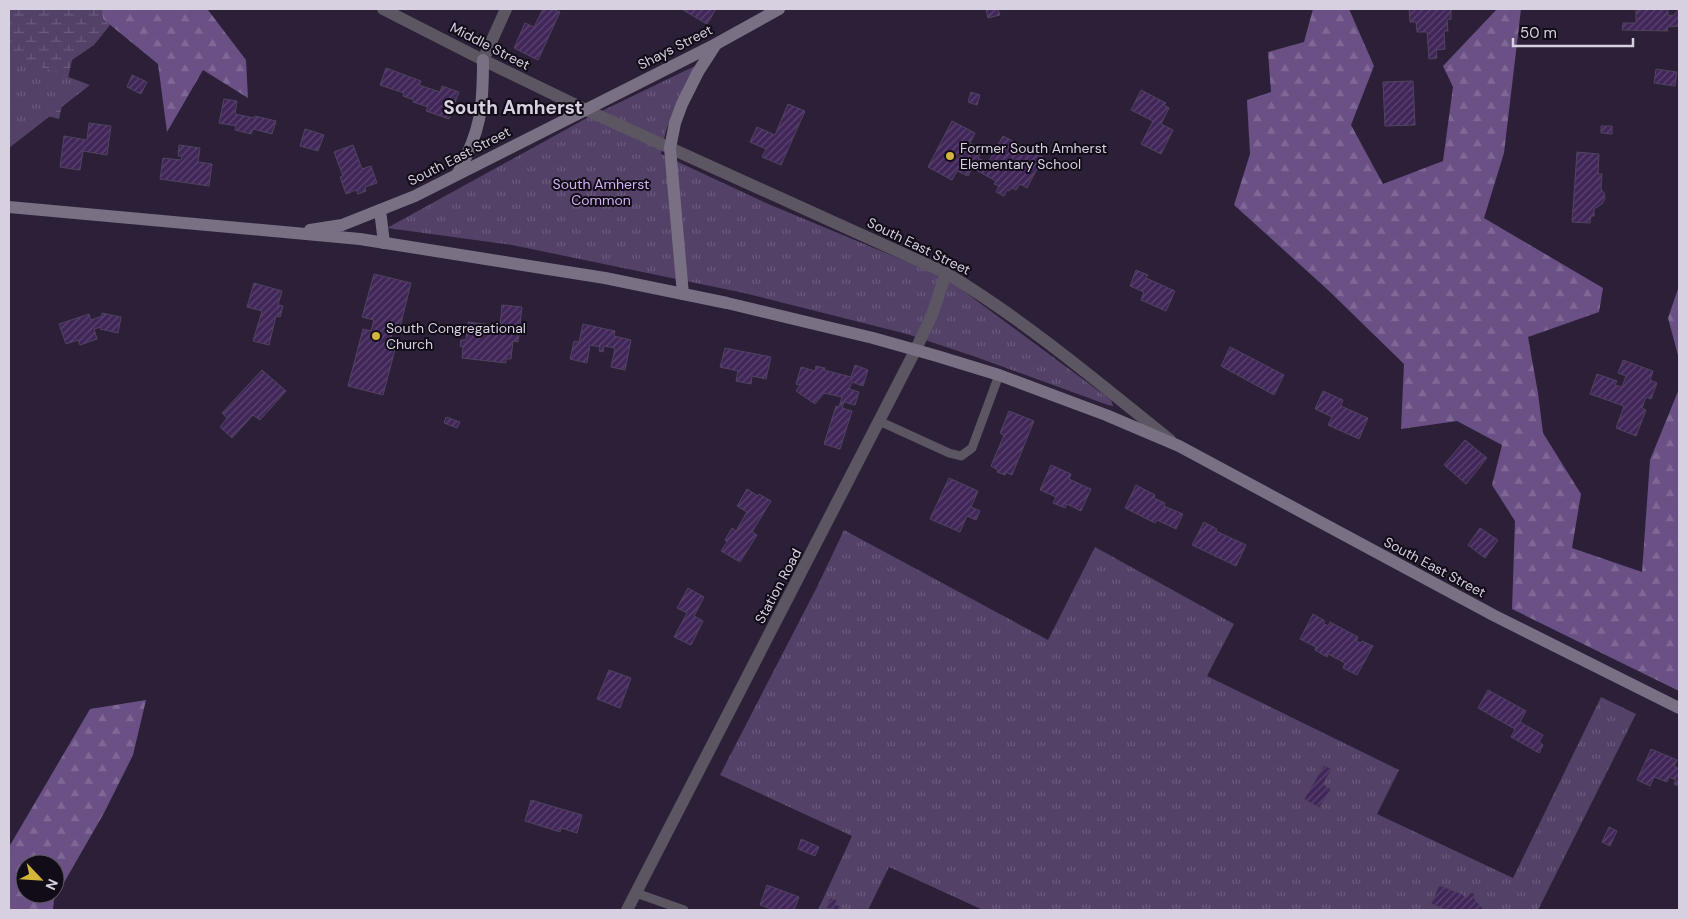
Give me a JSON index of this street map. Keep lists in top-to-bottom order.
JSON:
{
  "streets": {
    "main road": ["Shays Street", "South East Street"],
    "street": ["Middle Street", "Station Road"]
  },
  "crossings": [
    ["Middle Street", "Shays Street"],
    ["Middle Street", "South East Street"],
    ["Shays Street", "South East Street"],
    ["South East Street", "Station Road"]
  ],
  "districts": ["South Amherst"],
  "parks": ["South Amherst Common"],
  "places": ["Former South Amherst Elementary School", "South Congregational Church"],
  "scale_bar": "50 m",
  "north": "bottom right"
}
